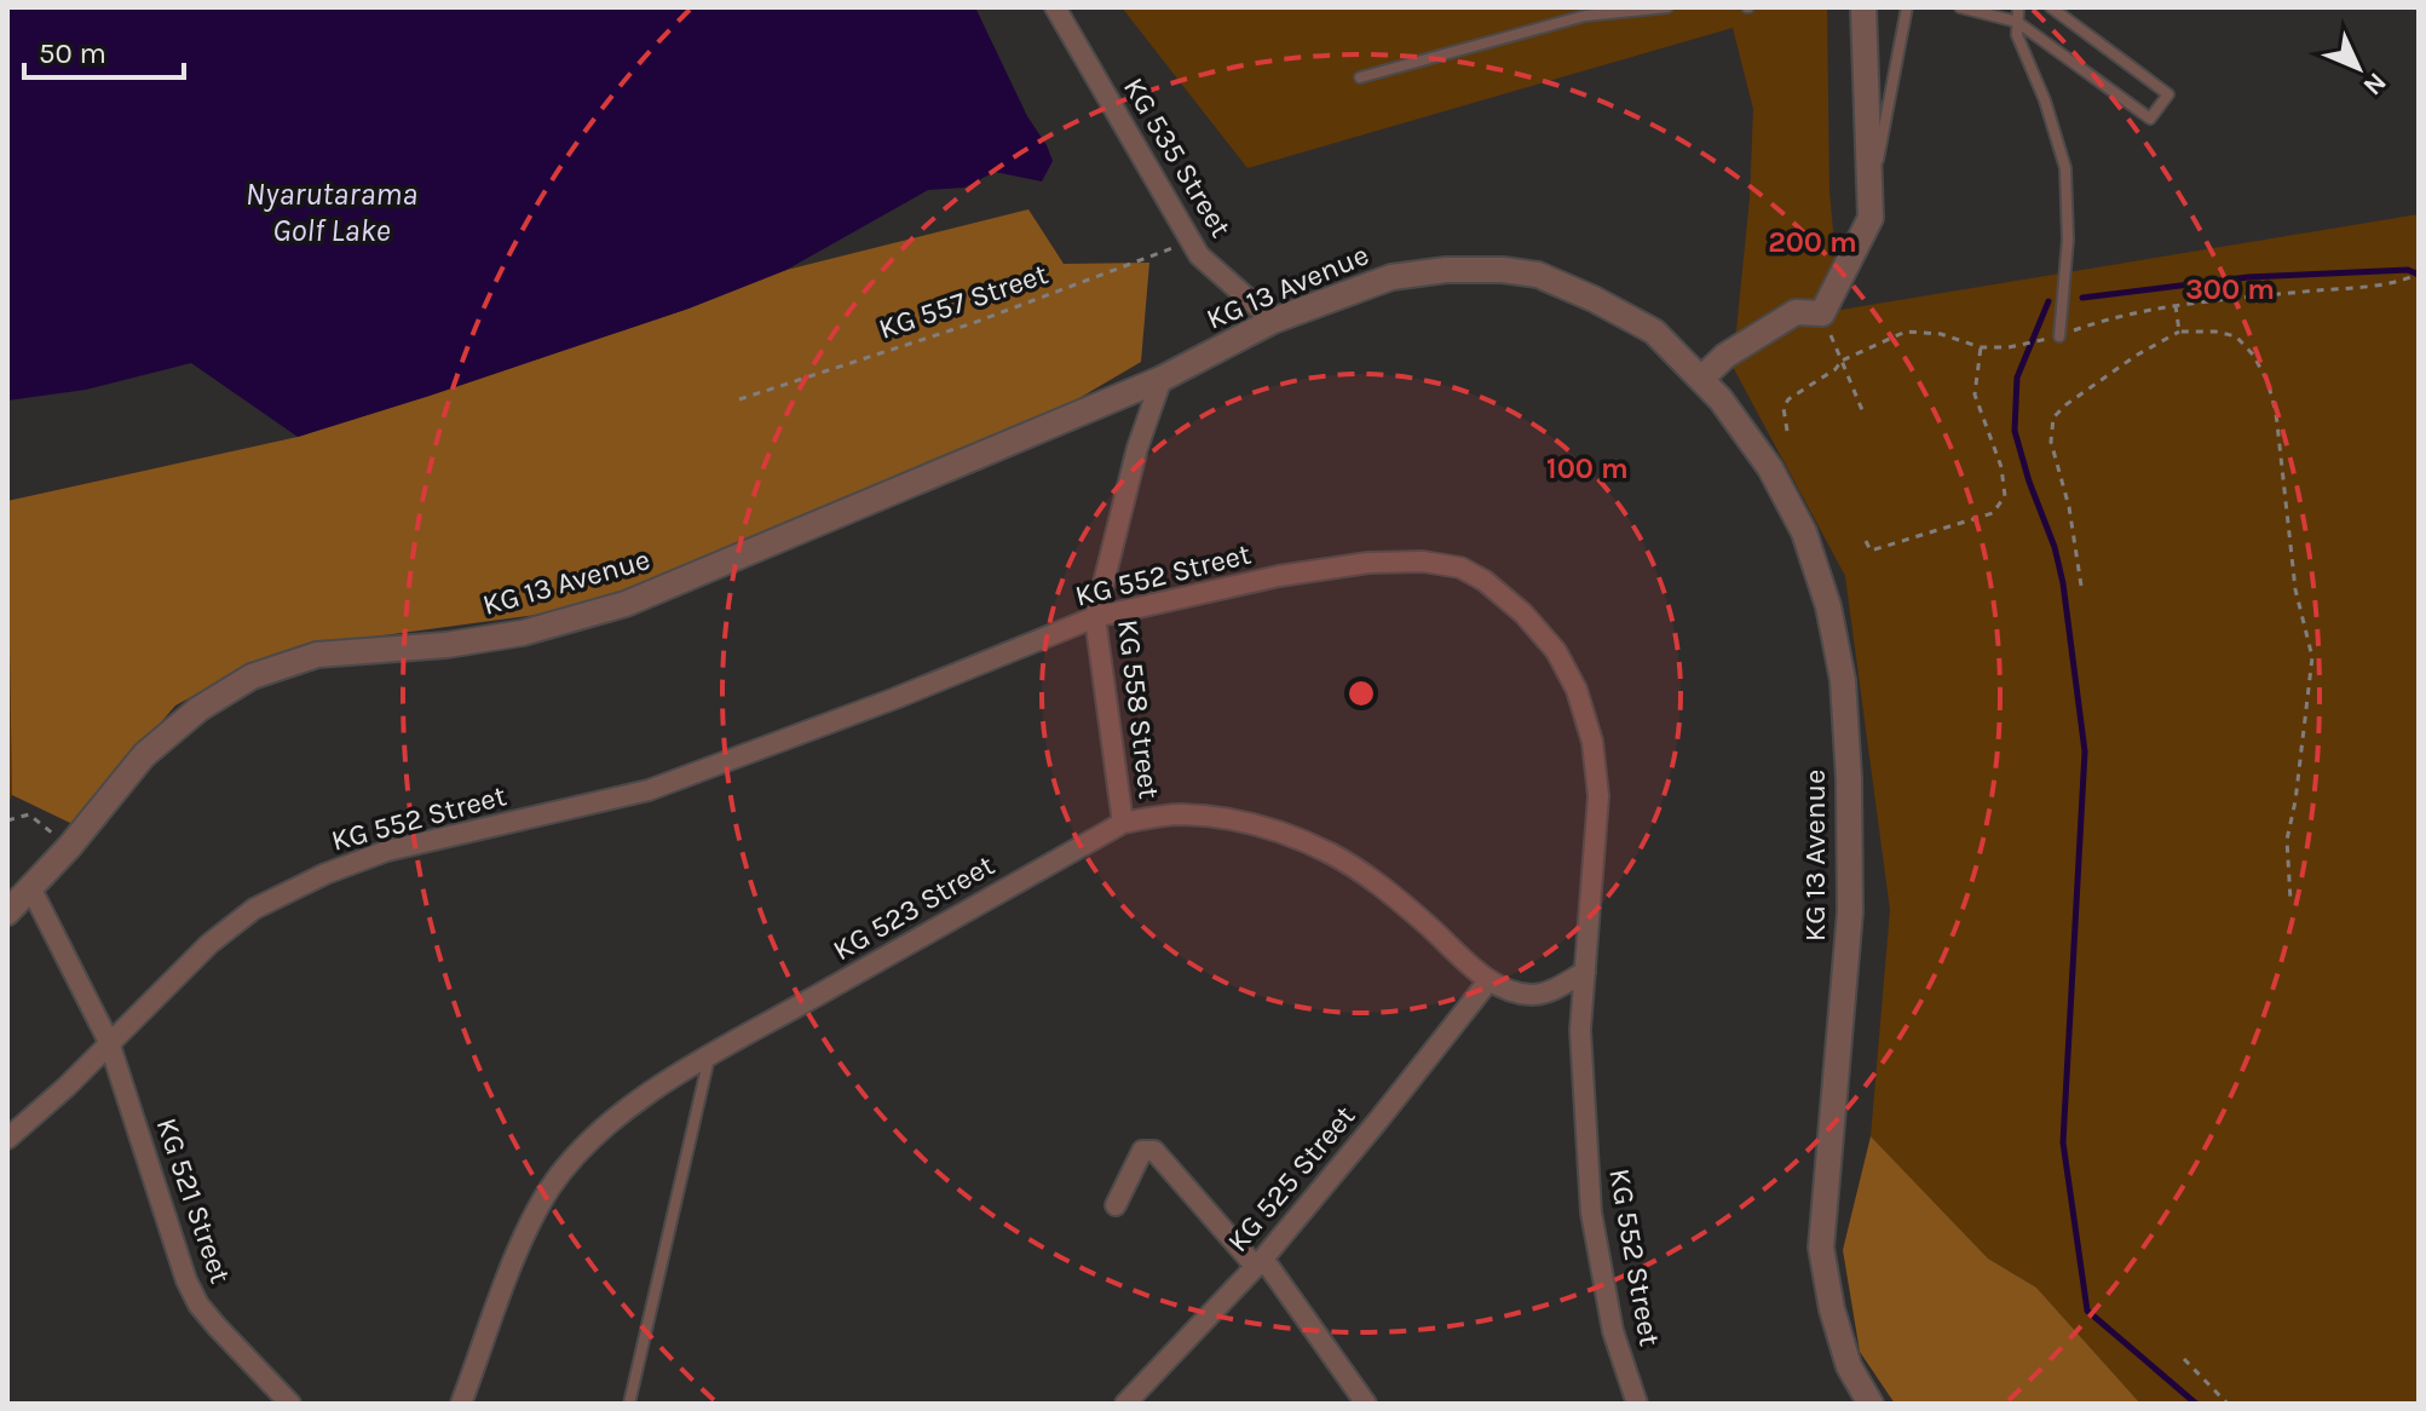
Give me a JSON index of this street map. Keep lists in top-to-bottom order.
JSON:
{
  "streets": {
    "street": [
      "KG 535 Street",
      "KG 13 Avenue",
      "KG 552 Street",
      "KG 558 Street",
      "KG 523 Street",
      "KG 525 Street",
      "KG 521 Street"
    ],
    "path": ["KG 557 Street"]
  },
  "crossings": [
    ["KG 535 Street", "KG 13 Avenue"],
    ["KG 535 Street", "KG 557 Street"],
    ["KG 13 Avenue", "KG 558 Street"],
    ["KG 13 Avenue", "KG 521 Street"],
    ["KG 552 Street", "KG 558 Street"],
    ["KG 552 Street", "KG 523 Street"],
    ["KG 552 Street", "KG 521 Street"],
    ["KG 558 Street", "KG 523 Street"],
    ["KG 523 Street", "KG 525 Street"]
  ],
  "water": ["Nyarutarama Golf Lake"],
  "scale_bar": "50 m",
  "north": "bottom right",
  "rings": ["200 m", "300 m", "100 m"]
}
